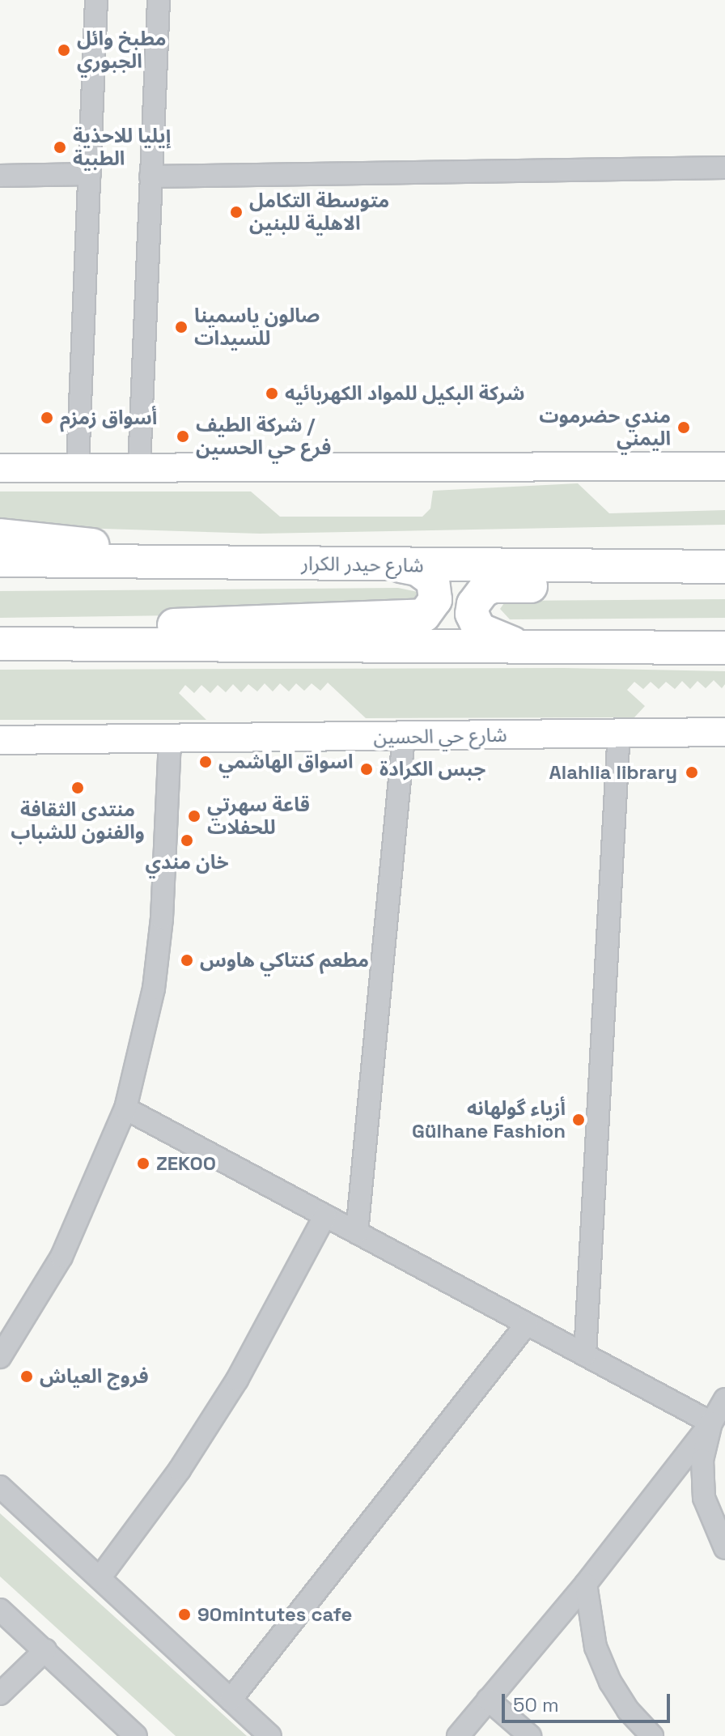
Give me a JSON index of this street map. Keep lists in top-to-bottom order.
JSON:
{
  "streets": {
    "highway": ["شارع حيدر الكرار"],
    "main road": ["شارع حي الحسين"]
  },
  "places": [
    "مطبخ وائل الجبوري",
    "إيليا للاحذية الطبية",
    "متوسطة التكامل الاهلية للبنين",
    "صالون ياسمينا للسيدات",
    "شركة البكيل للمواد الكهربائيه",
    "أسواق زمزم",
    "مندي حضرموت اليمني",
    "شركة الطيف / فرع حي الحسين",
    "اسواق الهاشمي",
    "جبس الكرادة",
    "Alahlia library",
    "منتدى الثقافة والفنون للشباب",
    "قاعة سهرتي للحفلات",
    "خان مندي",
    "مطعم كنتاكي هاوس",
    "أزياء گولهانه Gülhane Fashion",
    "ZEKOO",
    "فروج العياش",
    "90mintutes cafe"
  ],
  "scale_bar": "50 m"
}
